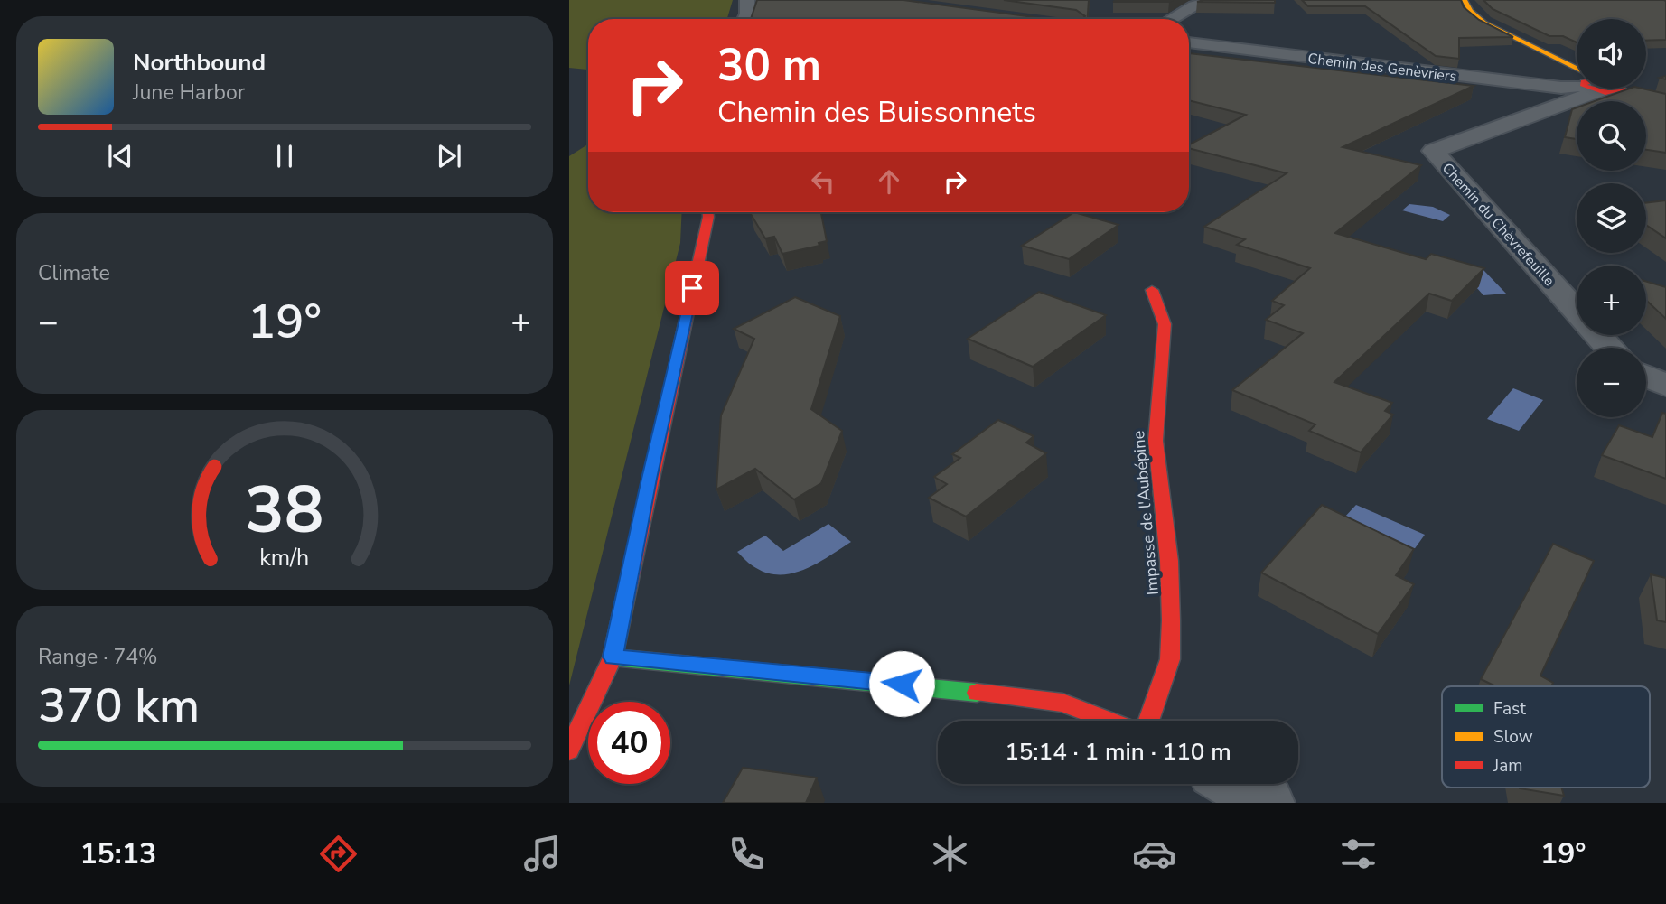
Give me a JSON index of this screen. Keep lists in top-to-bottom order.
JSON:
{
  "streets": {
    "street": ["Chemin des Genèvriers", "Chemin du Chèvrefeuille", "Impasse de l'Aubépine"]
  },
  "legend": ["Fast", "Slow", "Jam"],
  "page": {
    "map_buttons": ["+", "−"],
    "turn": ["30 m", "Chemin des Buissonnets"],
    "song": ["Northbound", "June Harbor"],
    "tile": [
      "Climate",
      ["Range · 74%", "370 km"]
    ],
    "heat": ["−", "19°", "+"],
    "limit": "40",
    "trip": "15:14 · 1 min · 110 m",
    "tabs": ["15:13", "19°"],
    "gauge": ["38", "km/h"]
  }
}
